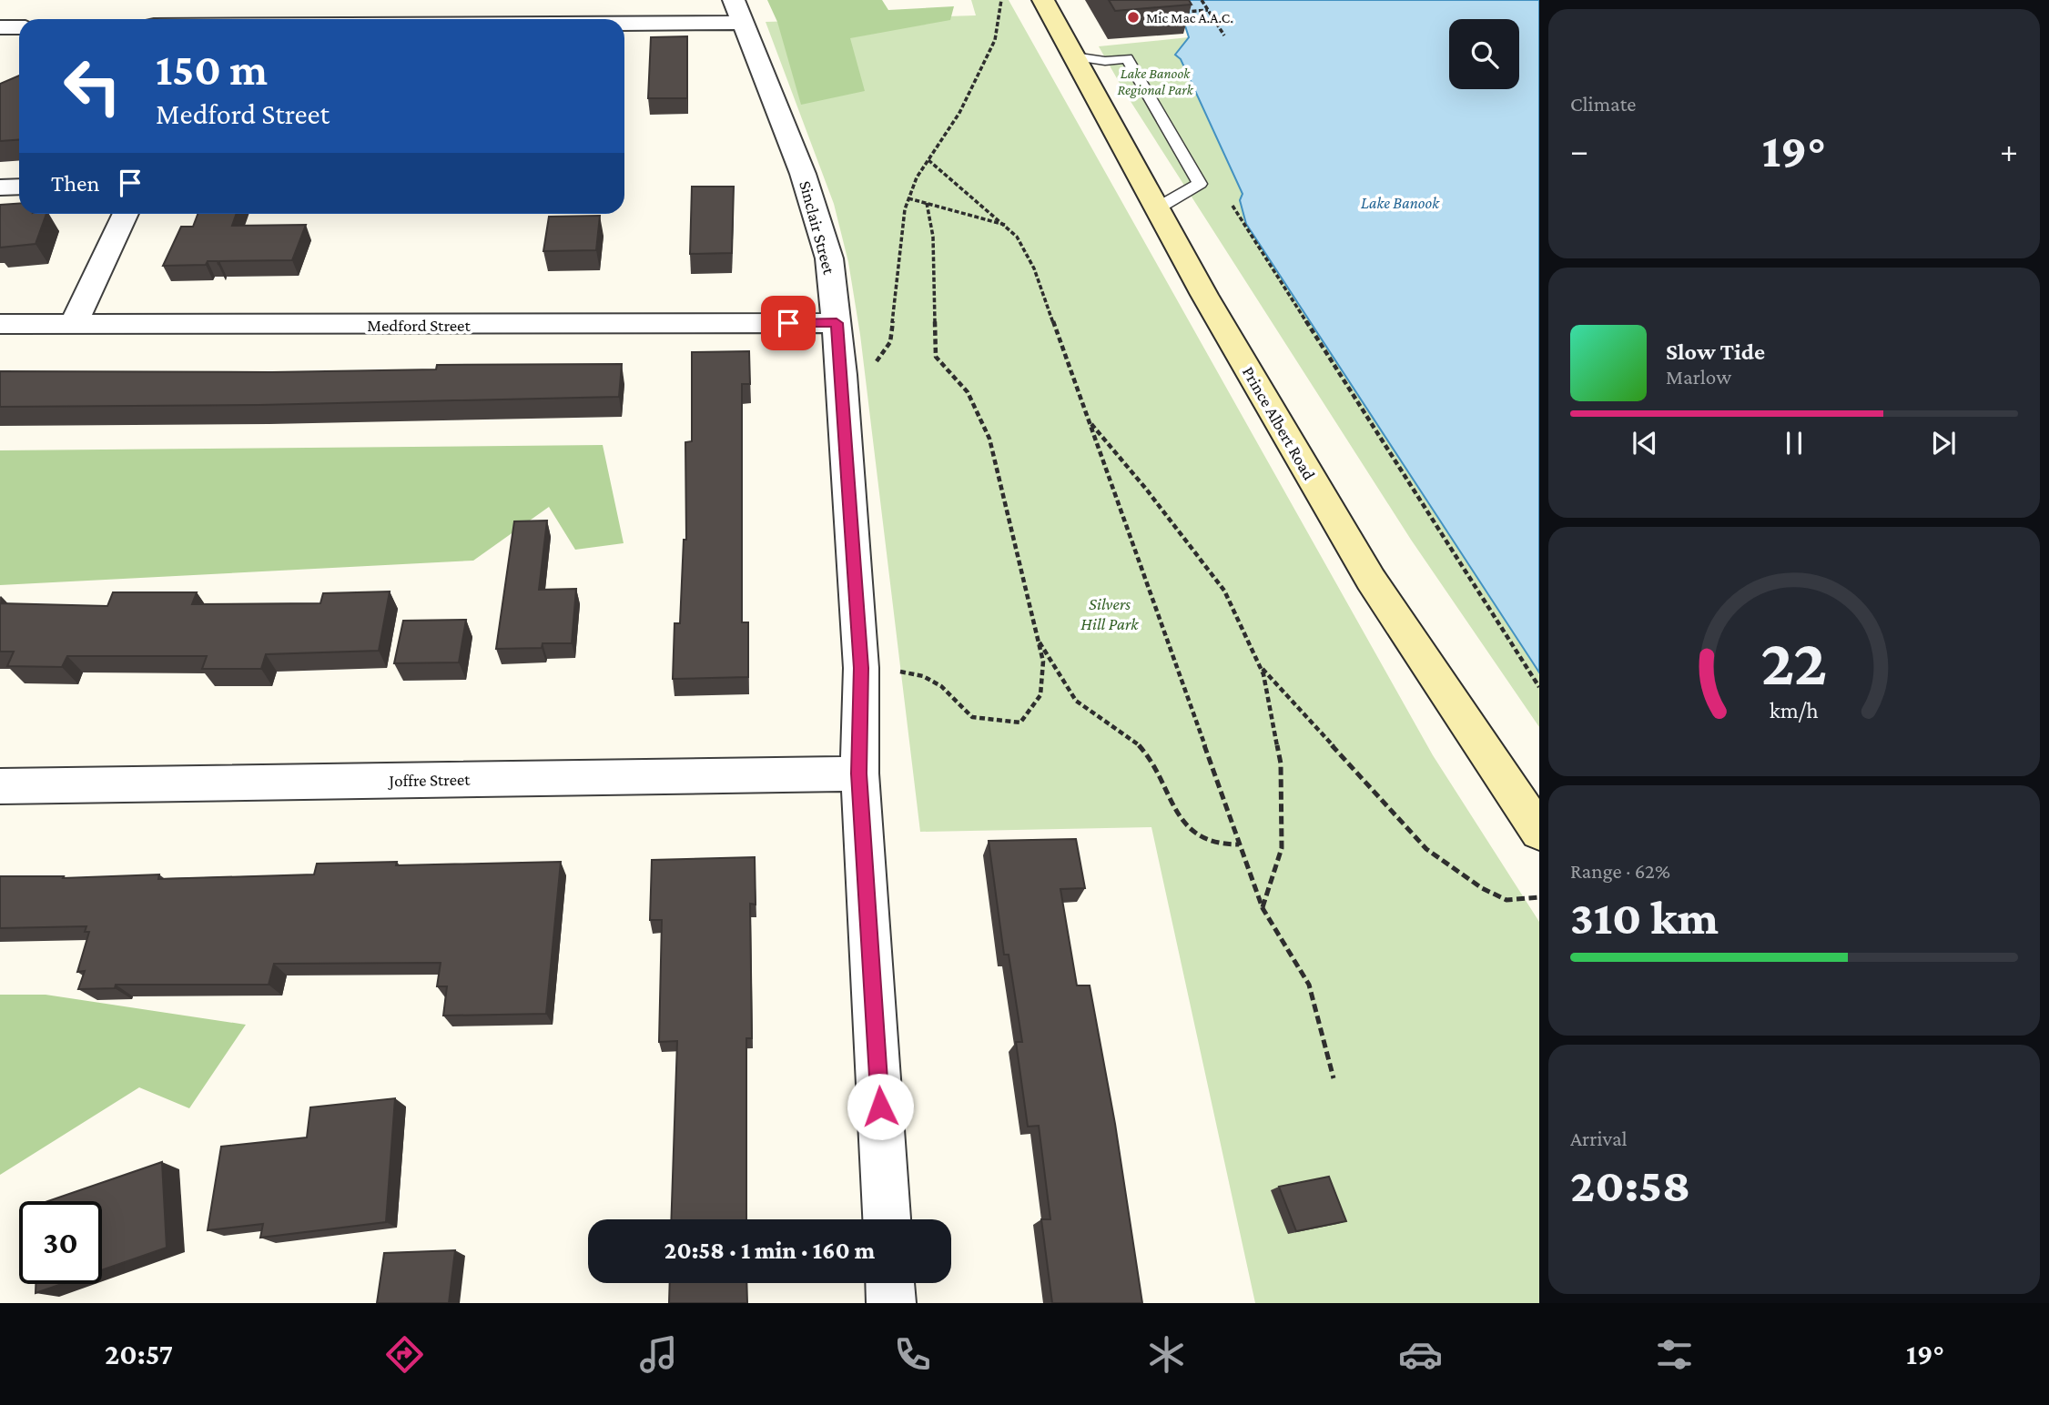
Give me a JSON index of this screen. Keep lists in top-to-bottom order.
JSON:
{
  "streets": {
    "main road": ["Prince Albert Road"],
    "street": ["Sinclair Street", "Medford Street", "Joffre Street"]
  },
  "crossings": [
    ["Sinclair Street", "Medford Street"],
    ["Sinclair Street", "Joffre Street"]
  ],
  "water": ["Lake Banook"],
  "parks": ["Lake Banook Regional Park", "Silvers Hill Park"],
  "places": ["Mic Mac A.A.C."],
  "page": {
    "tile": [
      "Climate",
      ["Range · 62%", "310 km"],
      ["Arrival", "20:58"]
    ],
    "turn": ["150 m", "Medford Street"],
    "heat": ["−", "19°", "+"],
    "then": "Then",
    "song": ["Slow Tide", "Marlow"],
    "limit": "30",
    "trip": "20:58 · 1 min · 160 m",
    "tabs": ["20:57", "19°"],
    "gauge": ["22", "km/h"]
  }
}
